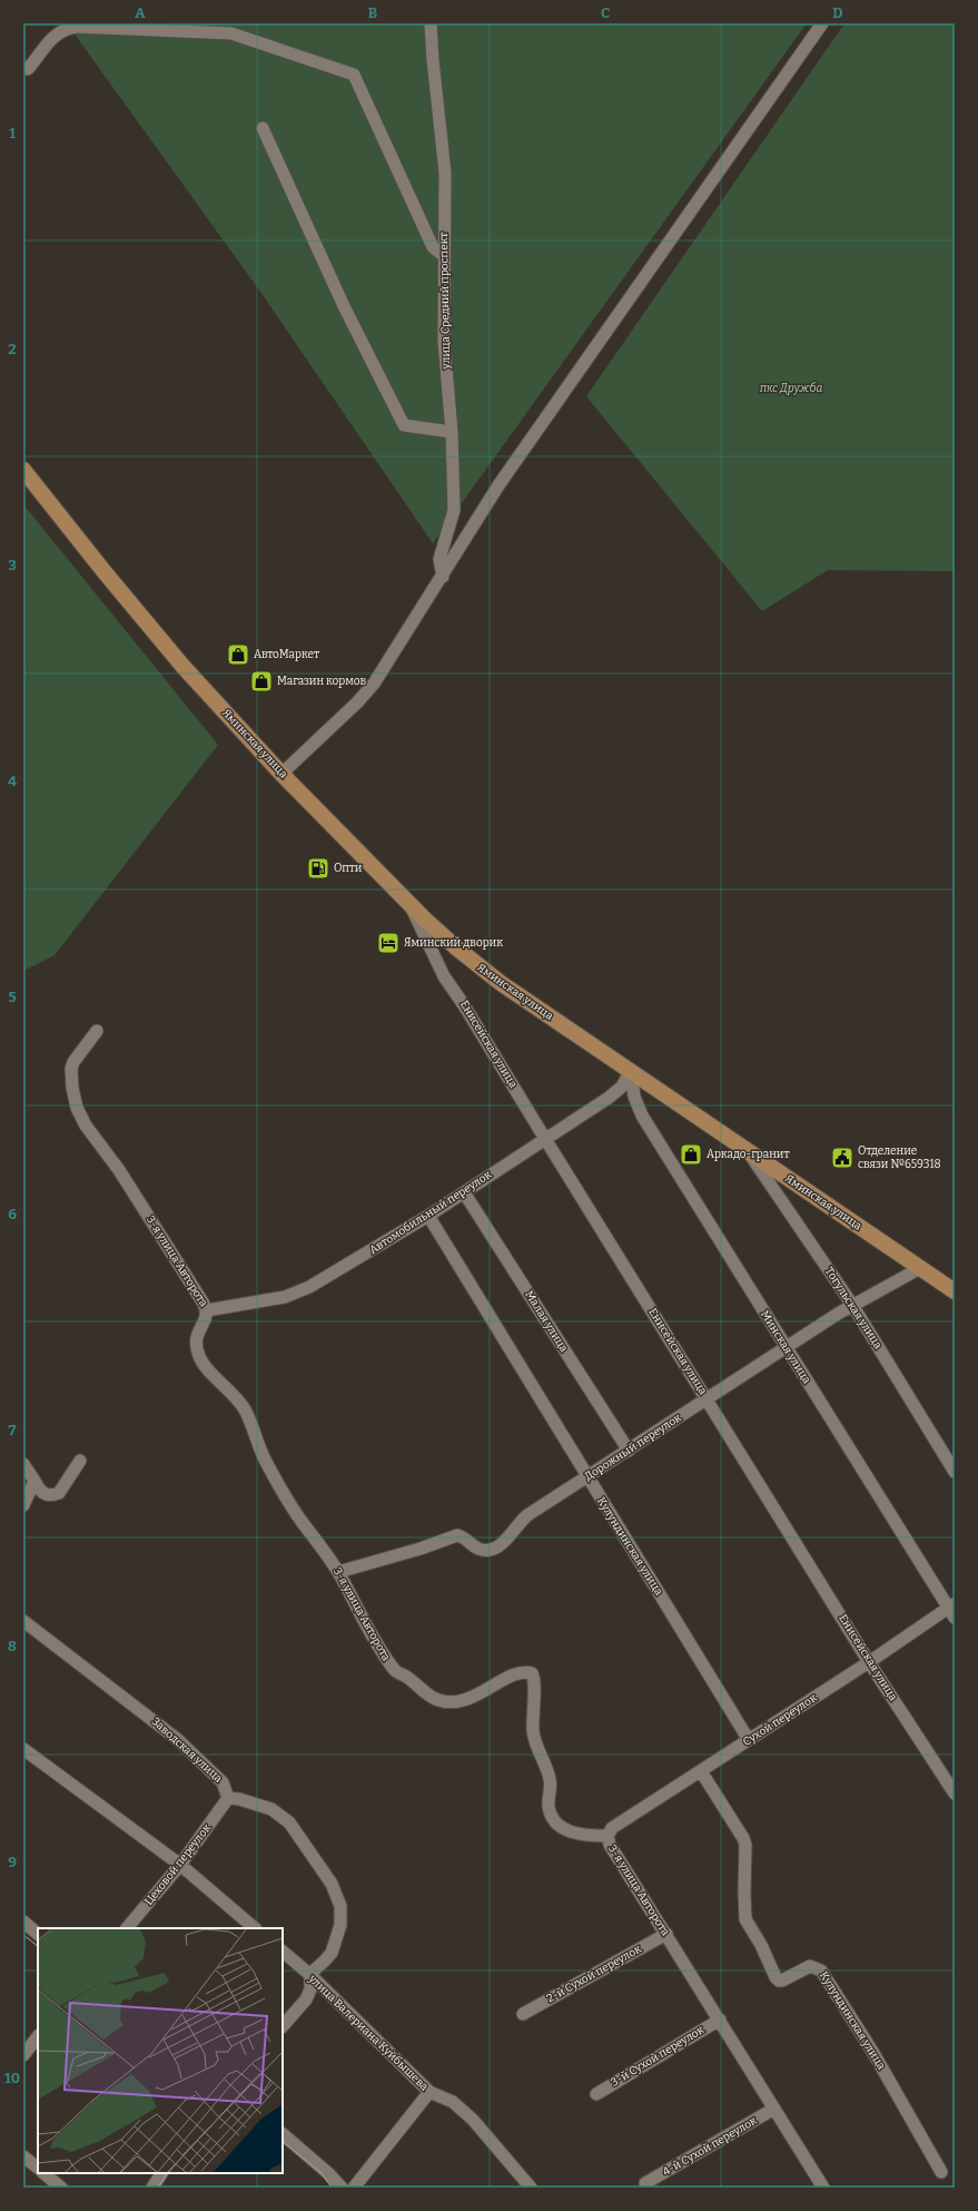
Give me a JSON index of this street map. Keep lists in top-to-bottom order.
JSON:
{
  "streets": {
    "main road": ["Яминская улица"],
    "street": [
      "улица Средний проспект",
      "Енисейская улица",
      "Автомобильный переулок",
      "3-я улица Авторота",
      "Тогульская улица",
      "Малая улица",
      "Минская улица",
      "Дорожный переулок",
      "Кулундинская улица",
      "Сухой переулок",
      "Заводская улица",
      "Цеховой переулок",
      "2-й Сухой переулок",
      "улица Валериана Куйбышева",
      "3-й Сухой переулок",
      "4-й Сухой переулок"
    ]
  },
  "crossings": [
    ["Яминская улица", "Енисейская улица"],
    ["Яминская улица", "Автомобильный переулок"],
    ["Яминская улица", "Тогульская улица"],
    ["Яминская улица", "Минская улица"],
    ["Яминская улица", "Дорожный переулок"],
    ["Енисейская улица", "Автомобильный переулок"],
    ["Енисейская улица", "Дорожный переулок"],
    ["Енисейская улица", "Сухой переулок"],
    ["Автомобильный переулок", "3-я улица Авторота"],
    ["Автомобильный переулок", "Малая улица"],
    ["Автомобильный переулок", "Минская улица"],
    ["Автомобильный переулок", "Кулундинская улица"],
    ["3-я улица Авторота", "Дорожный переулок"],
    ["3-я улица Авторота", "Сухой переулок"],
    ["3-я улица Авторота", "2-й Сухой переулок"],
    ["3-я улица Авторота", "3-й Сухой переулок"],
    ["3-я улица Авторота", "4-й Сухой переулок"],
    ["Тогульская улица", "Дорожный переулок"],
    ["Малая улица", "Дорожный переулок"],
    ["Минская улица", "Дорожный переулок"],
    ["Минская улица", "Сухой переулок"],
    ["Дорожный переулок", "Кулундинская улица"],
    ["Кулундинская улица", "Сухой переулок"],
    ["Заводская улица", "Цеховой переулок"]
  ],
  "parks": ["пкс Дружба"],
  "places": {
    "shop": ["АвтоМаркет", "Магазин кормов", "Аркадо-гранит"],
    "fuel station": ["Опти"],
    "hotel": ["Яминский дворик"],
    "public building": ["Отделение связи №659318"]
  },
  "grid": {
    "columns": [
      "A",
      "B",
      "C",
      "D"
    ],
    "rows": [
      "1",
      "2",
      "3",
      "4",
      "5",
      "6",
      "7",
      "8",
      "9",
      "10"
    ]
  }
}
